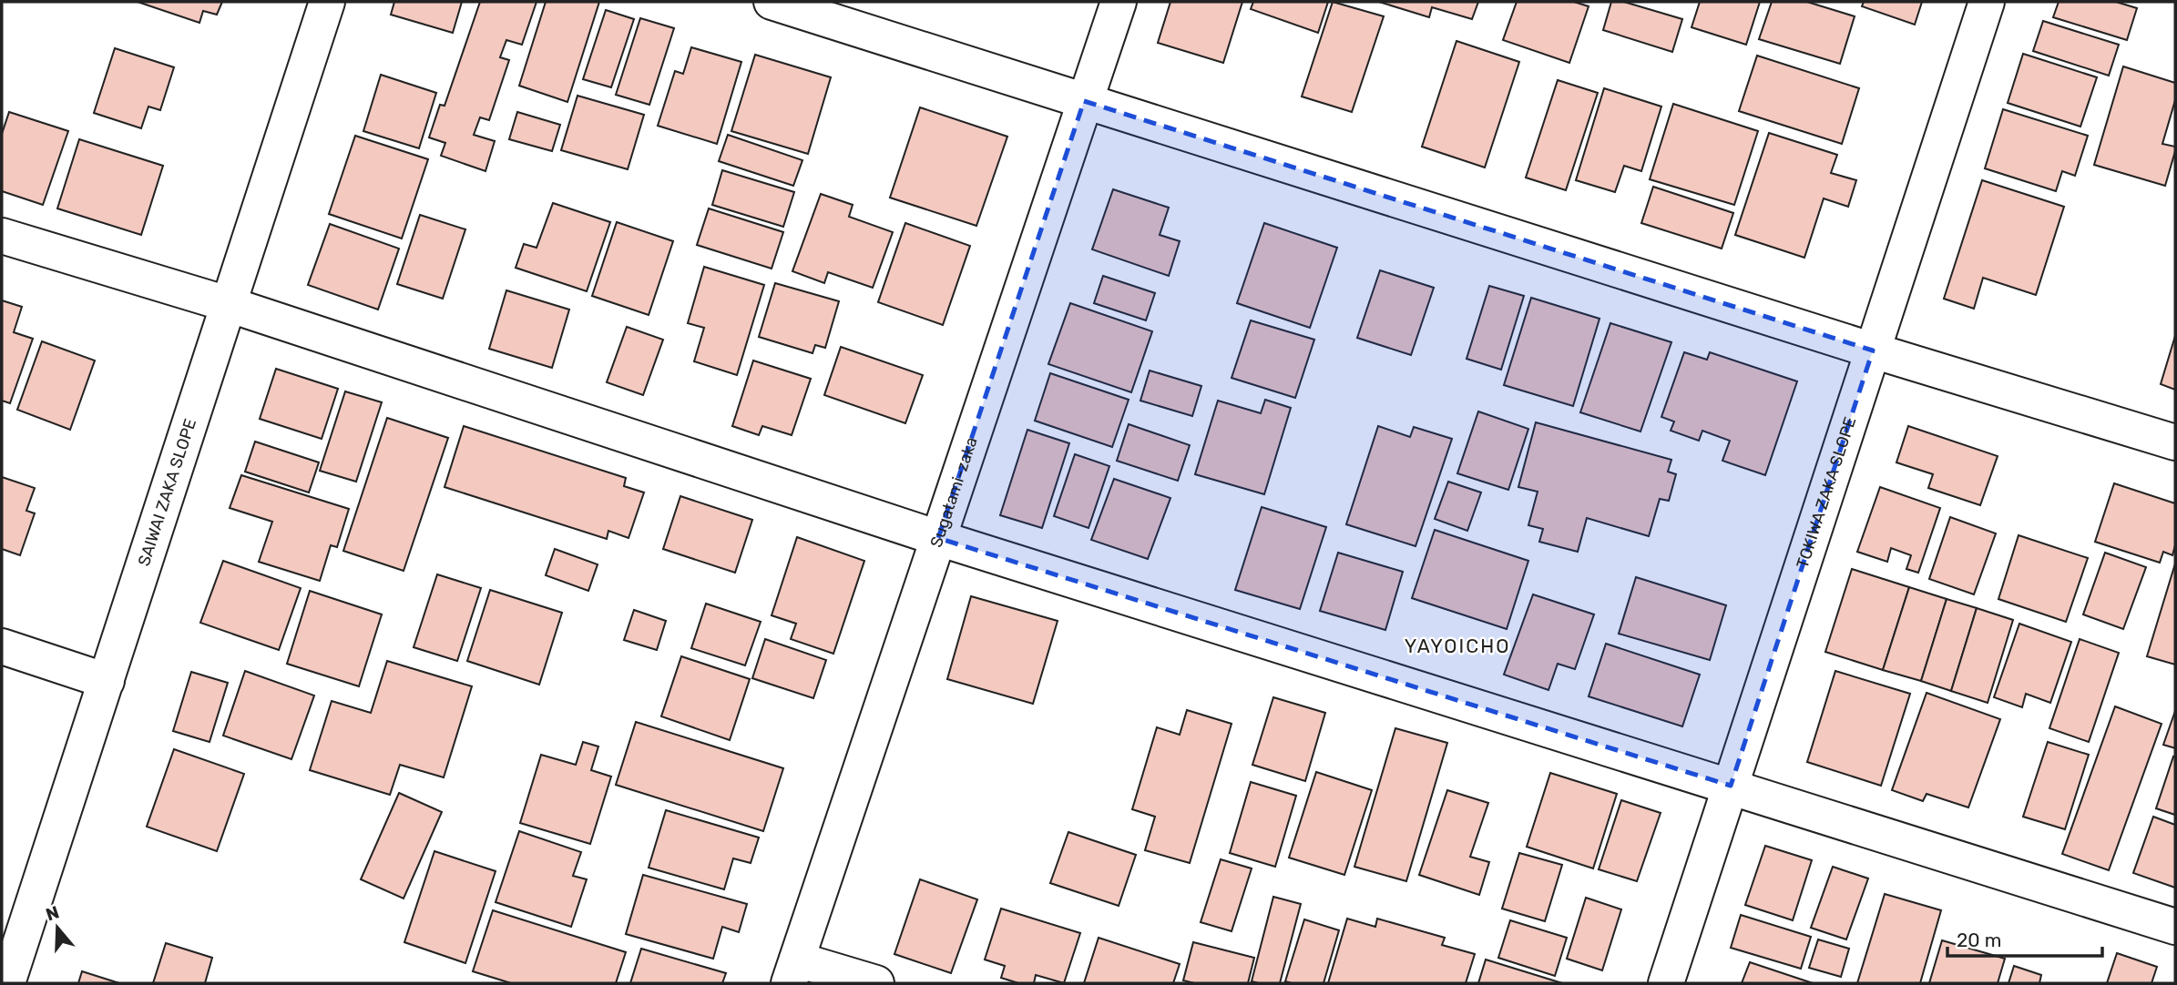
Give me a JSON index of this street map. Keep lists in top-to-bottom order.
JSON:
{
  "streets": {
    "street": ["SAIWAI ZAKA SLOPE", "Sugatami-zaka", "TOKIWA ZAKA SLOPE"]
  },
  "districts": ["YAYOICHO"],
  "scale_bar": "20 m",
  "north": "top"
}
